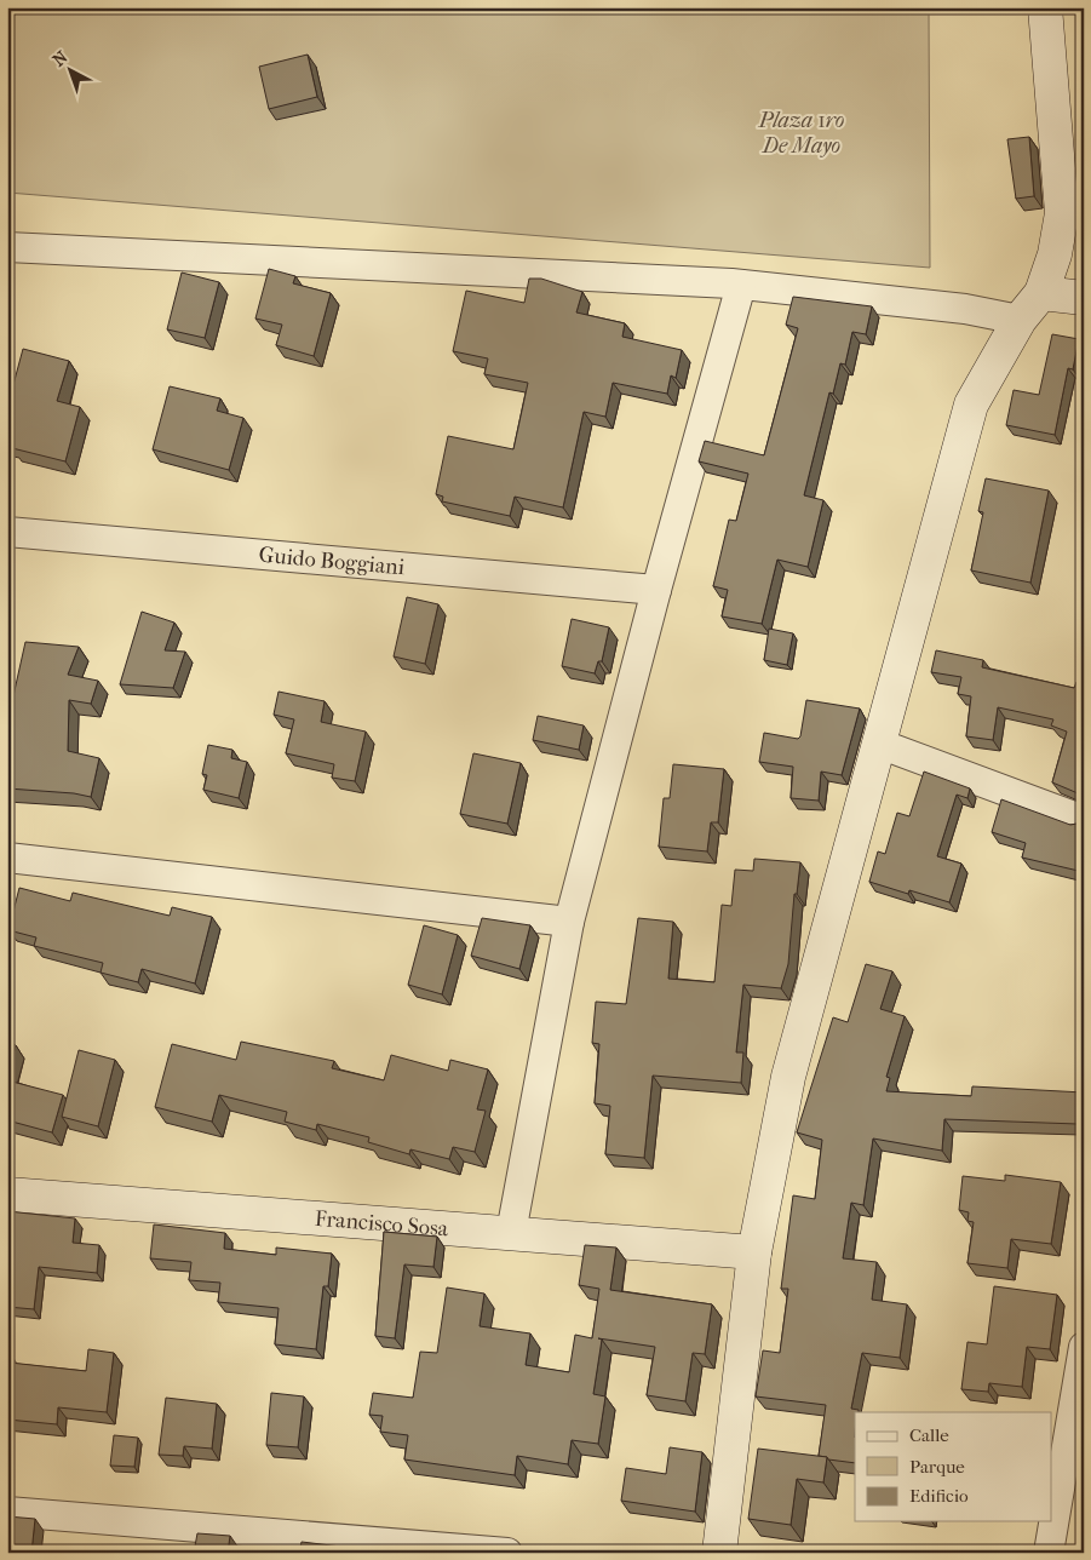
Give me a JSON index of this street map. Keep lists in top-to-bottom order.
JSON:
{
  "streets": {
    "main road": ["Francisco Sosa"],
    "street": ["Guido Boggiani"]
  },
  "parks": ["Plaza 1ro De Mayo"],
  "legend": ["Calle", "Parque", "Edificio"],
  "north": "top left"
}
